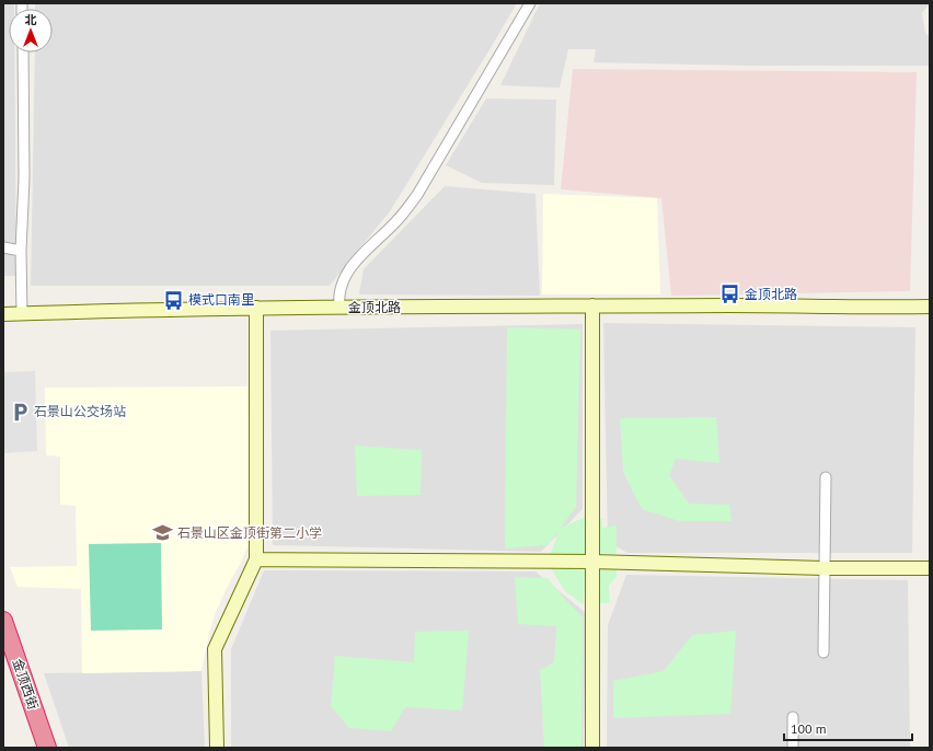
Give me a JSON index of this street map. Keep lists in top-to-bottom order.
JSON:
{
  "streets": {
    "highway": ["金顶西街"],
    "street": ["金顶北路"]
  },
  "places": {
    "bus stop": ["金顶北路", "模式口南里"],
    "parking": ["石景山公交场站"],
    "school or university": ["石景山区金顶街第二小学"]
  },
  "scale_bar": "100 m",
  "north": "top"
}
